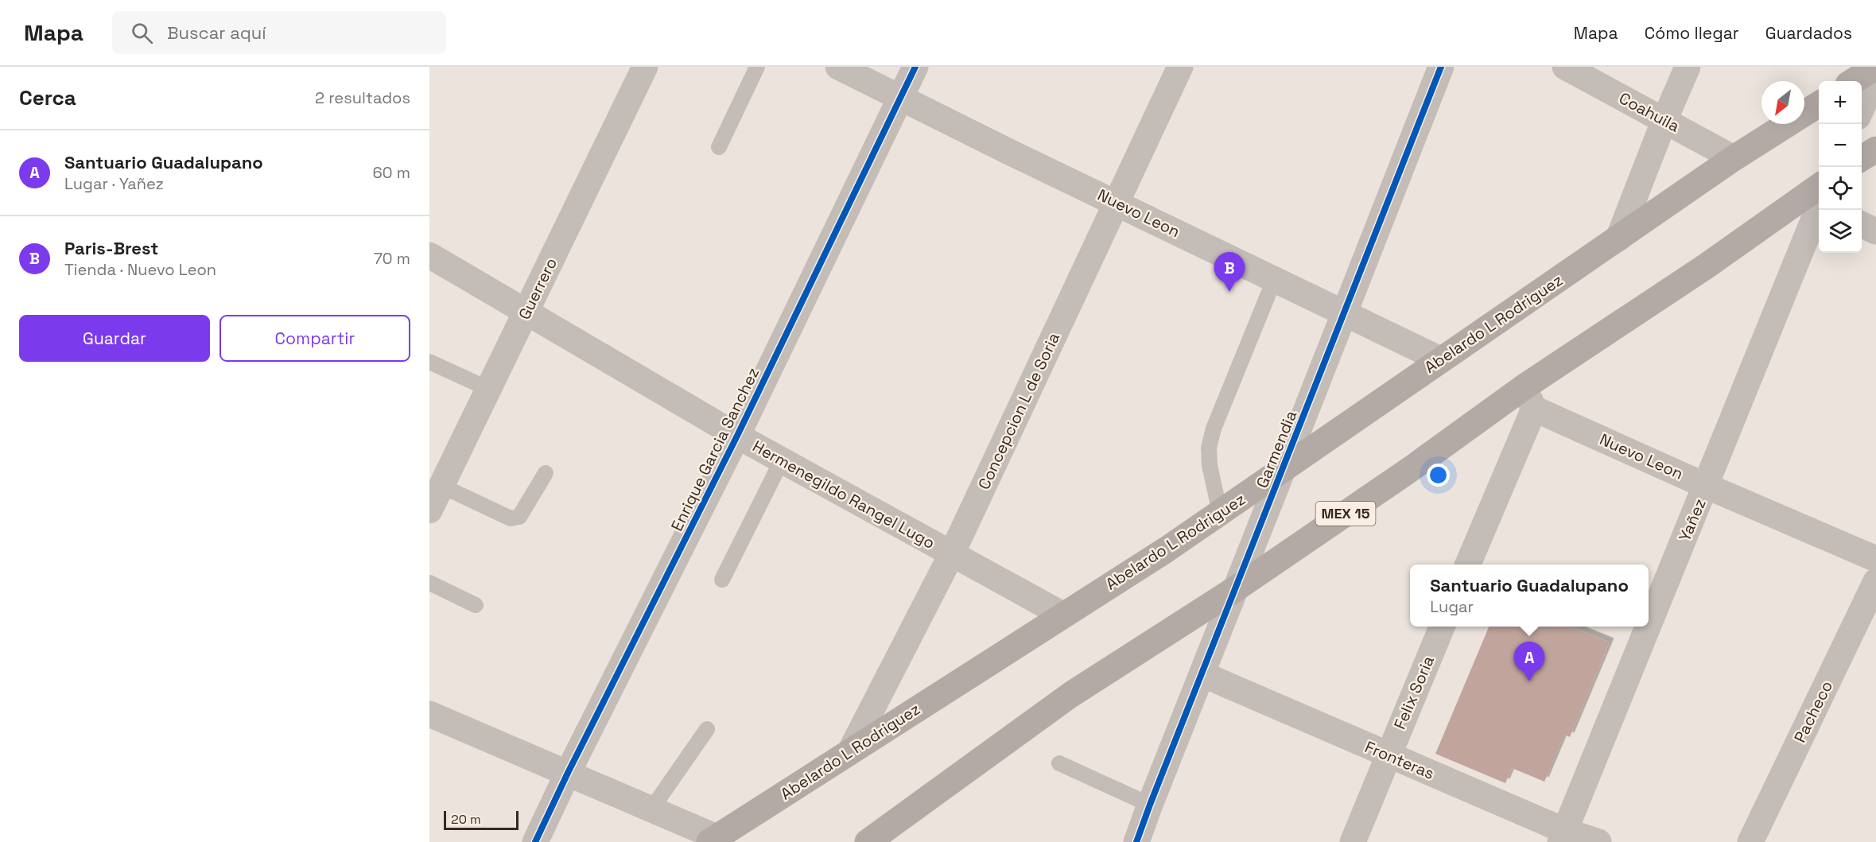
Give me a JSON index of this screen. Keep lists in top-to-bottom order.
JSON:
{
  "streets": {
    "main road": ["Abelardo L Rodriguez", "MEX 15"],
    "street": [
      "Coahuila",
      "Nuevo Leon",
      "Guerrero",
      "Concepcion L de Soria",
      "Enrique Garcia Sanchez",
      "Garmendia",
      "Hermenegildo Rangel Lugo",
      "Yañez",
      "Felix Soria",
      "Pacheco",
      "Fronteras"
    ]
  },
  "crossings": [
    ["Coahuila", "Abelardo L Rodriguez"],
    ["Nuevo Leon", "Abelardo L Rodriguez"],
    ["Nuevo Leon", "Concepcion L de Soria"],
    ["Nuevo Leon", "Enrique Garcia Sanchez"],
    ["Nuevo Leon", "Garmendia"],
    ["Nuevo Leon", "MEX 15"],
    ["Nuevo Leon", "Yañez"],
    ["Guerrero", "Hermenegildo Rangel Lugo"],
    ["Abelardo L Rodriguez", "Concepcion L de Soria"],
    ["Abelardo L Rodriguez", "Garmendia"],
    ["Abelardo L Rodriguez", "Hermenegildo Rangel Lugo"],
    ["Concepcion L de Soria", "Hermenegildo Rangel Lugo"],
    ["Enrique Garcia Sanchez", "Hermenegildo Rangel Lugo"],
    ["Garmendia", "MEX 15"],
    ["Garmendia", "Fronteras"],
    ["Yañez", "Fronteras"],
    ["Felix Soria", "Fronteras"]
  ],
  "scale_bar": "20 m",
  "north": "bottom left",
  "page": {
    "header": "Mapa",
    "search": "Buscar aquí",
    "nav": ["Mapa", "Cómo llegar", "Guardados"],
    "heading": ["Cerca", "2 resultados"],
    "map_buttons": ["+", "−"],
    "list": [
      {
        "mark": "A",
        "name": "Santuario Guadalupano",
        "note": "Lugar · Yañez",
        "value": "60 m"
      },
      {
        "mark": "B",
        "name": "Paris-Brest",
        "note": "Tienda · Nuevo Leon",
        "value": "70 m"
      }
    ],
    "pins": ["B", "A"],
    "buttons": ["Guardar", "Compartir"],
    "popup": ["Santuario Guadalupano", "Lugar"],
    "scale": "20 m"
  }
}
